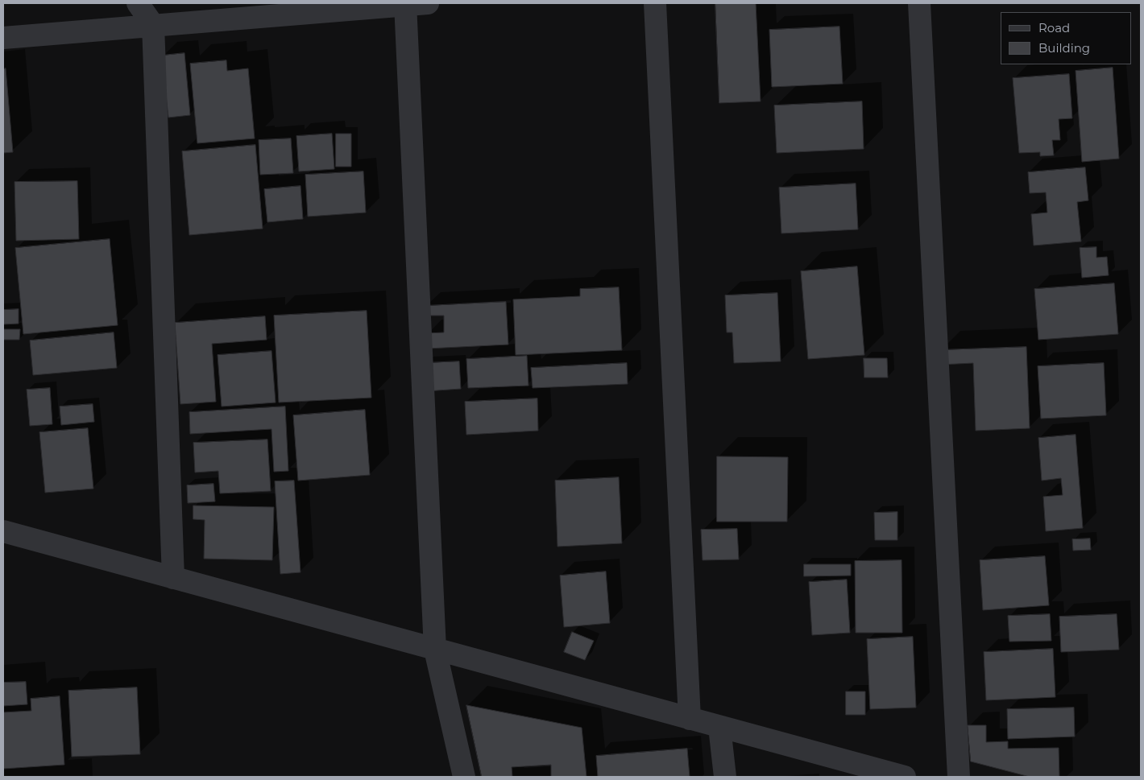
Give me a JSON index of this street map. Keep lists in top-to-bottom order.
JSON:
{
  "legend": ["Road", "Building"]
}
